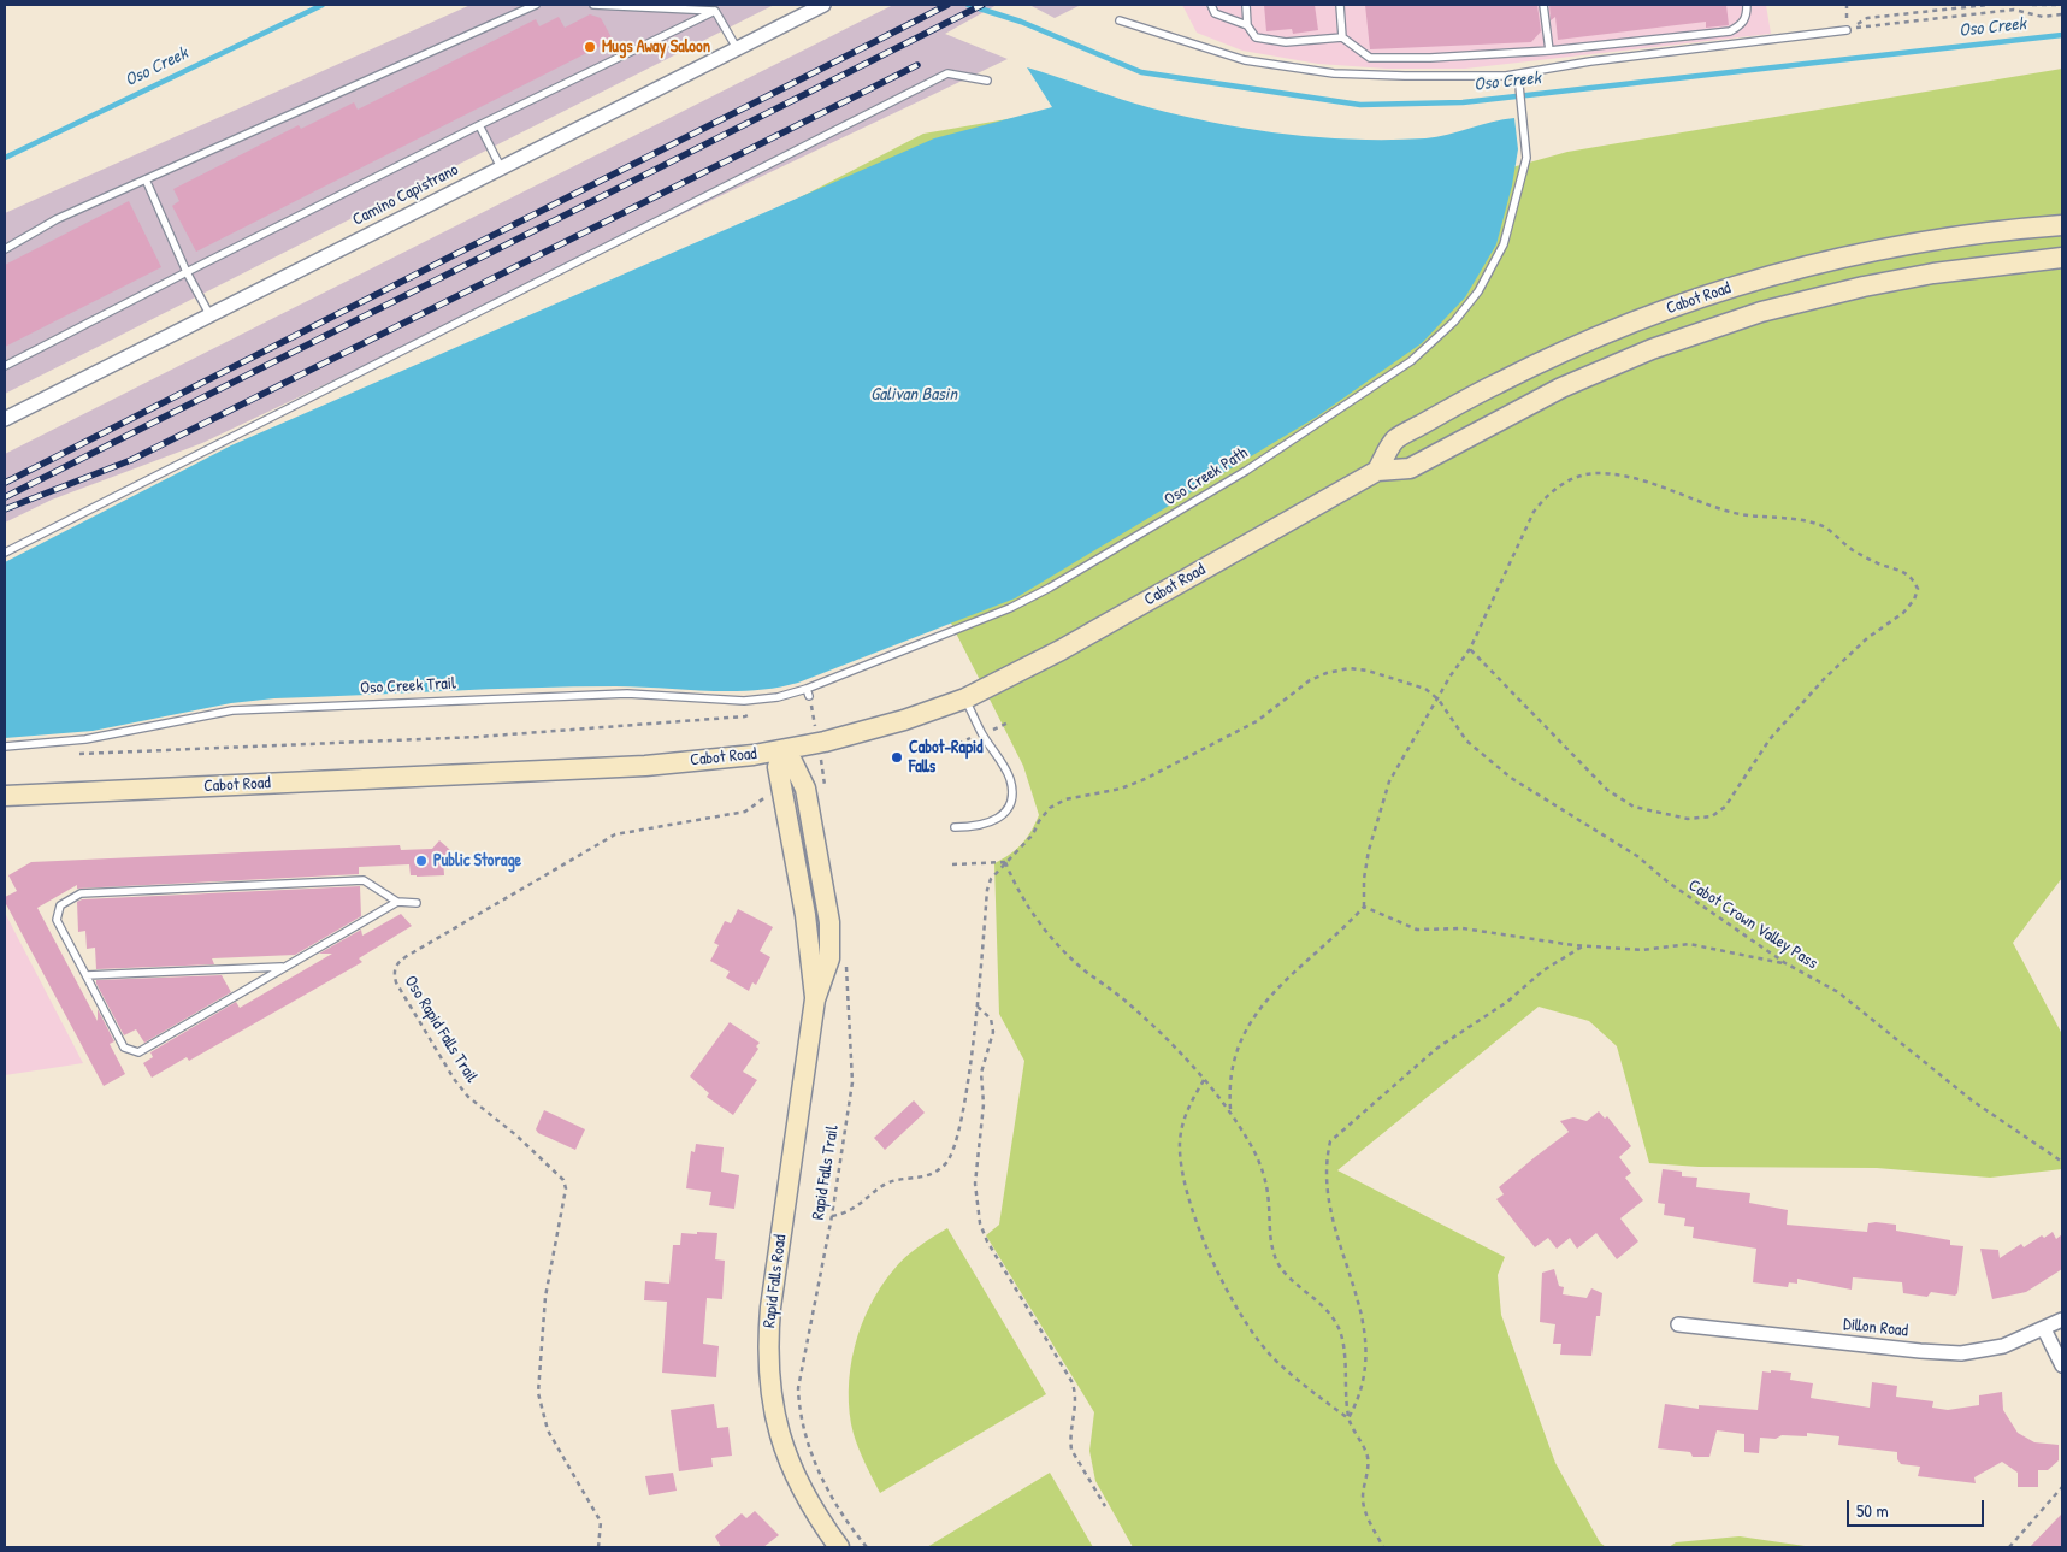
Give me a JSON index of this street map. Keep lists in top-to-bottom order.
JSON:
{
  "streets": {
    "main road": ["Cabot Road", "Rapid Falls Road"],
    "street": ["Camino Capistrano", "Dillon Road"],
    "lane": ["Oso Creek Path", "Oso Creek Trail"],
    "path": ["Cabot Crown Valley Pass", "Oso Rapid Falls Trail", "Rapid Falls Trail"]
  },
  "crossings": [
    ["Cabot Road", "Rapid Falls Road"],
    ["Oso Creek Path", "Oso Creek Trail"],
    ["Oso Rapid Falls Trail", "Rapid Falls Road"]
  ],
  "water": ["Oso Creek", "Galivan Basin"],
  "places": ["Mugs Away Saloon", "Cabot-Rapid Falls", "Public Storage"],
  "scale_bar": "50 m"
}
